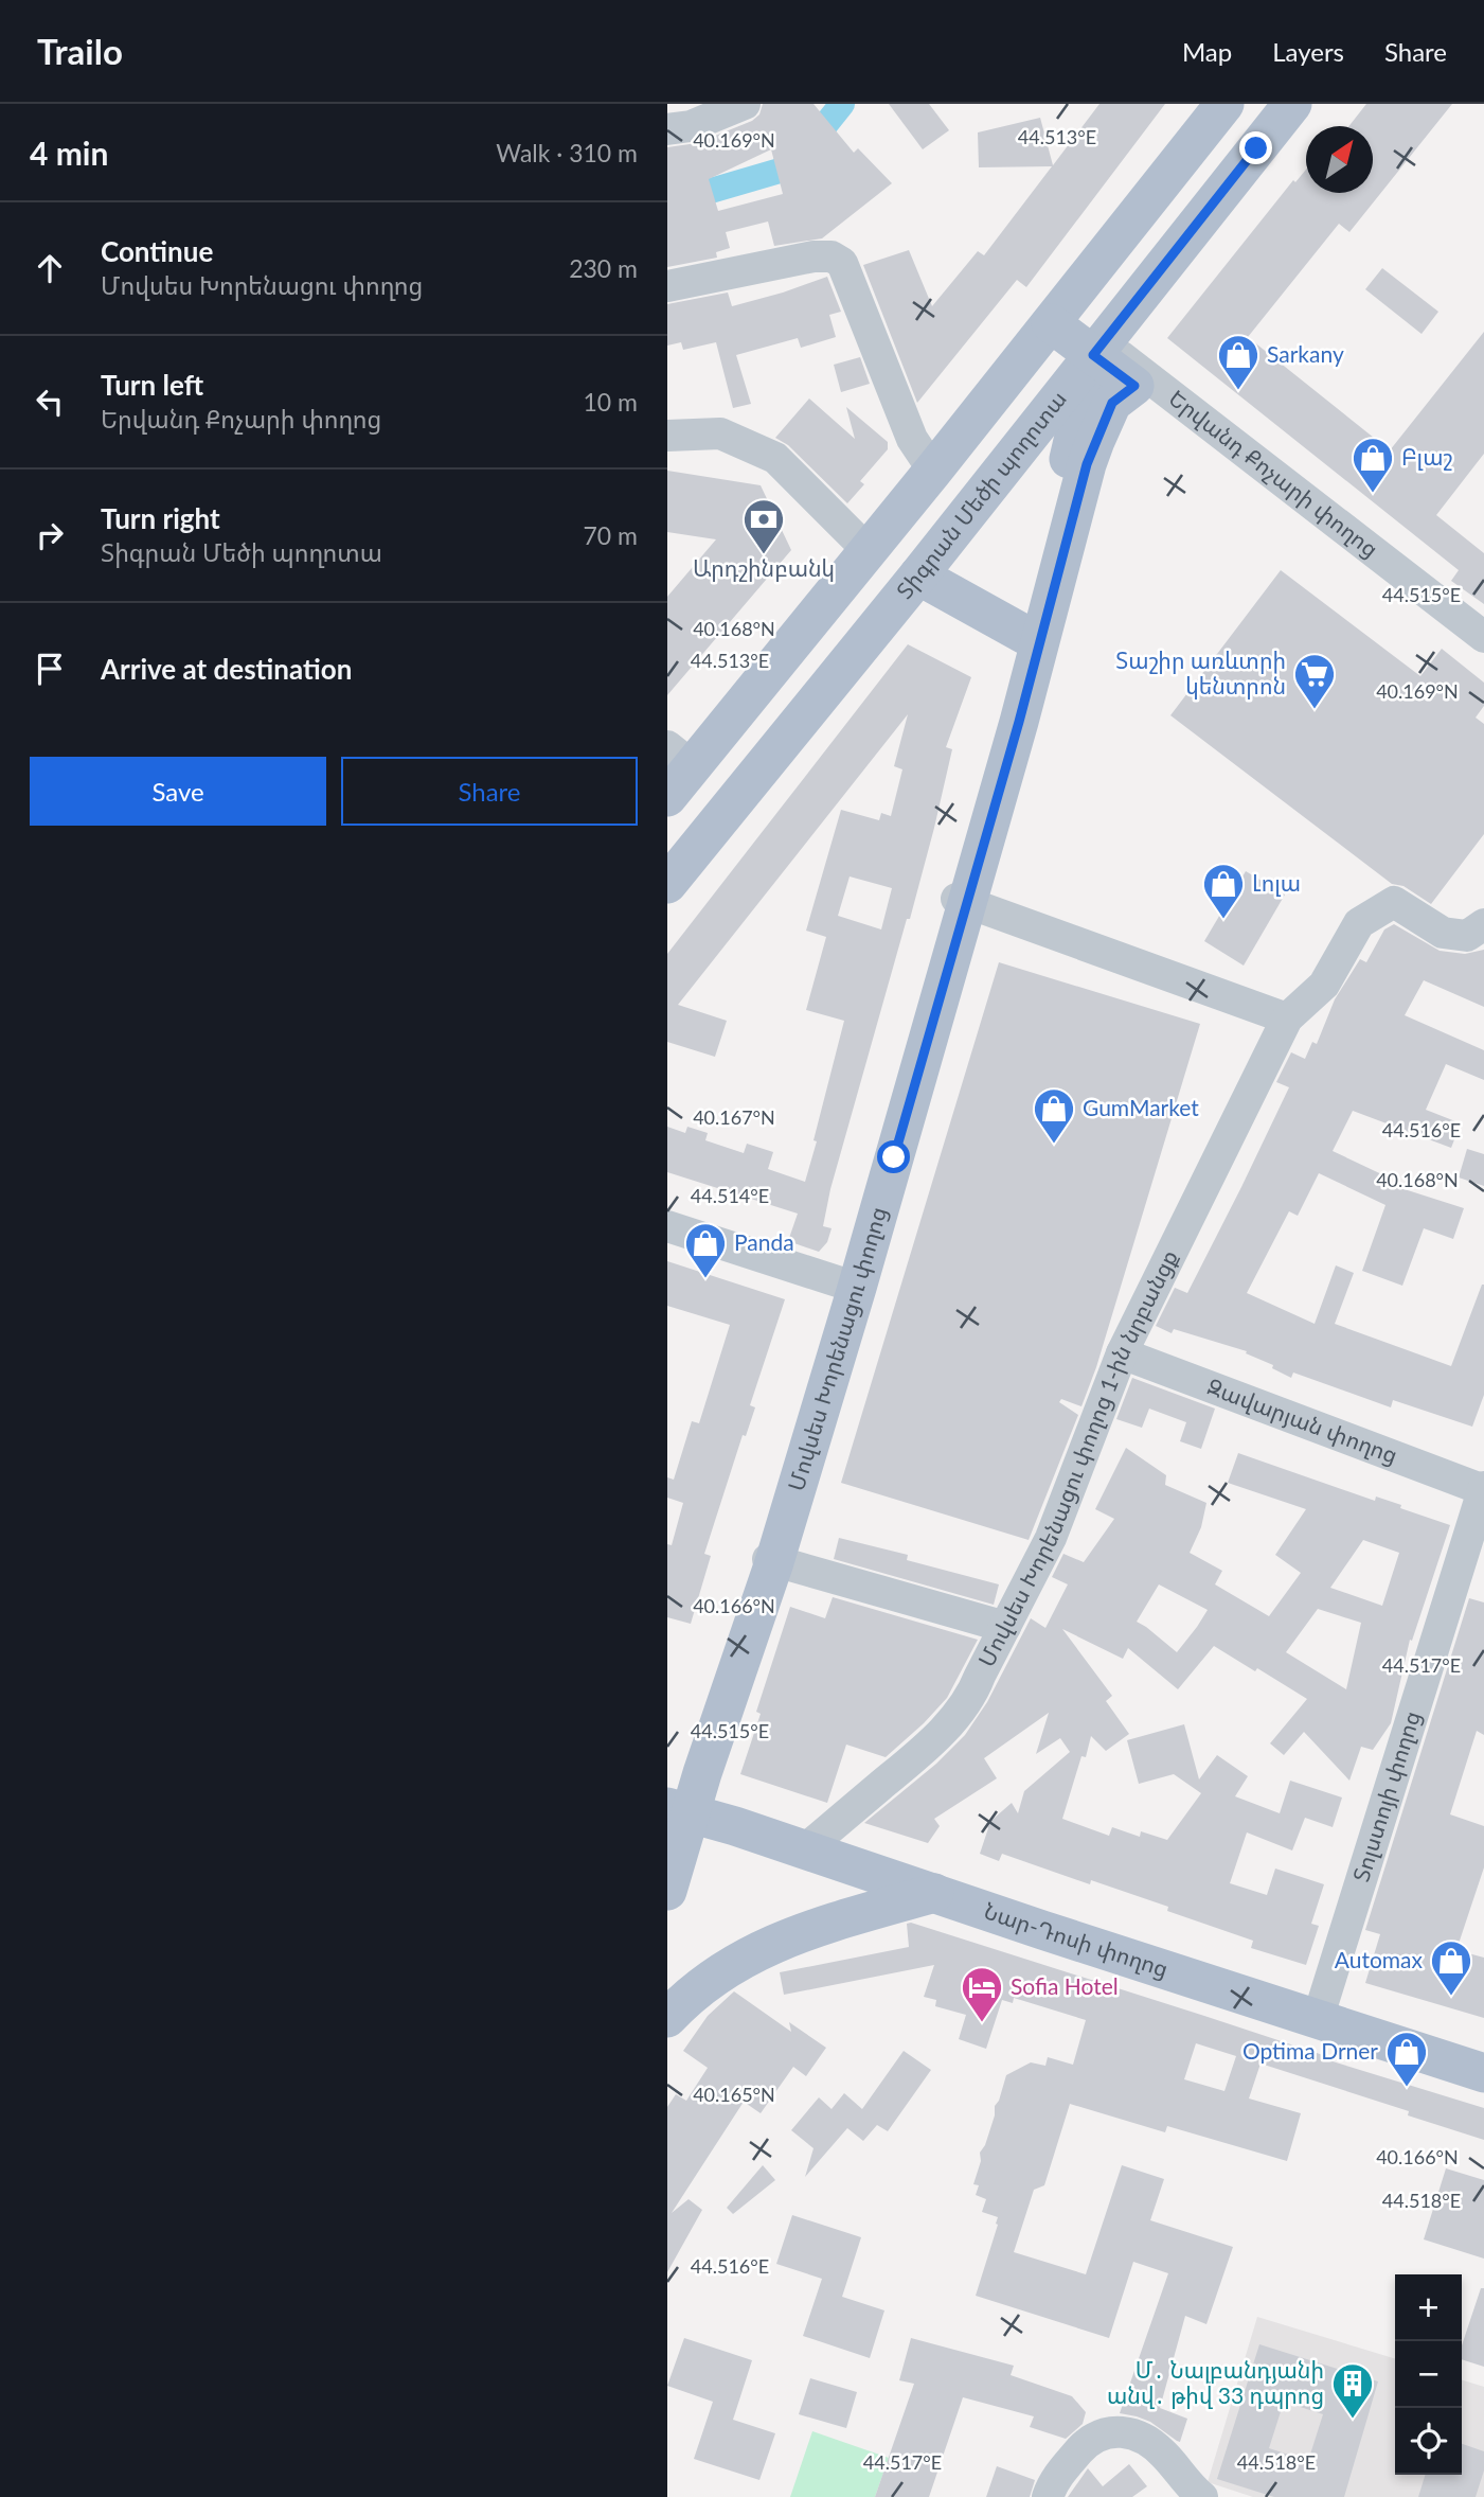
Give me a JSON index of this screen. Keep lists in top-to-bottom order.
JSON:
{
  "streets": {
    "main road": [
      "Երվանդ Քոչարի փողոց",
      "Տիգրան Մեծի պողոտա",
      "Մովսես Խորենացու փողոց",
      "Նար-Դոսի փողոց"
    ],
    "street": ["Զավարյան փողոց", "Մովսես Խորենացու փողոց 1-ին նրբանցք", "Տոլստոյի փողոց"]
  },
  "crossings": [
    ["Երվանդ Քոչարի փողոց", "Տիգրան Մեծի պողոտա"],
    ["Երվանդ Քոչարի փողոց", "Մովսես Խորենացու փողոց"],
    ["Տիգրան Մեծի պողոտա", "Մովսես Խորենացու փողոց"],
    ["Մովսես Խորենացու փողոց", "Նար-Դոսի փողոց"],
    ["Զավարյան փողոց", "Մովսես Խորենացու փողոց 1-ին նրբանցք"],
    ["Զավարյան փողոց", "Տոլստոյի փողոց"],
    ["Մովսես Խորենացու փողոց 1-ին նրբանցք", "Նար-Դոսի փողոց"],
    ["Տոլստոյի փողոց", "Նար-Դոսի փողոց"]
  ],
  "places": {
    "shop": [
      "Sarkany",
      "Բլաշ",
      "Լոլա",
      "GumMarket",
      "Panda",
      "Automax",
      "Optima Drner"
    ],
    "bank": ["Արդշինբանկ"],
    "supermarket": ["Տաշիր առևտրի կենտրոն"],
    "hotel": ["Sofia Hotel"],
    "building": ["Մ․ Նալբանդյանի անվ․ թիվ 33 դպրոց"]
  },
  "north": "top right",
  "page": {
    "header": "Trailo",
    "nav": ["Map", "Layers", "Share"],
    "heading": ["4 min", "Walk · 310 m"],
    "list": [
      ["Continue", "Մովսես Խորենացու փողոց", "230 m"],
      ["Turn left", "Երվանդ Քոչարի փողոց", "10 m"],
      ["Turn right", "Տիգրան Մեծի պողոտա", "70 m"],
      "Arrive at destination"
    ],
    "buttons": ["Save", "Share"],
    "map_buttons": ["+", "−"]
  },
  "coordinates": [
    "44.513°E",
    "40.169°N",
    "44.515°E",
    "40.168°N",
    "40.167°N",
    "44.516°E",
    "44.514°E",
    "40.166°N",
    "44.517°E",
    "40.165°N",
    "44.518°E"
  ]
}
